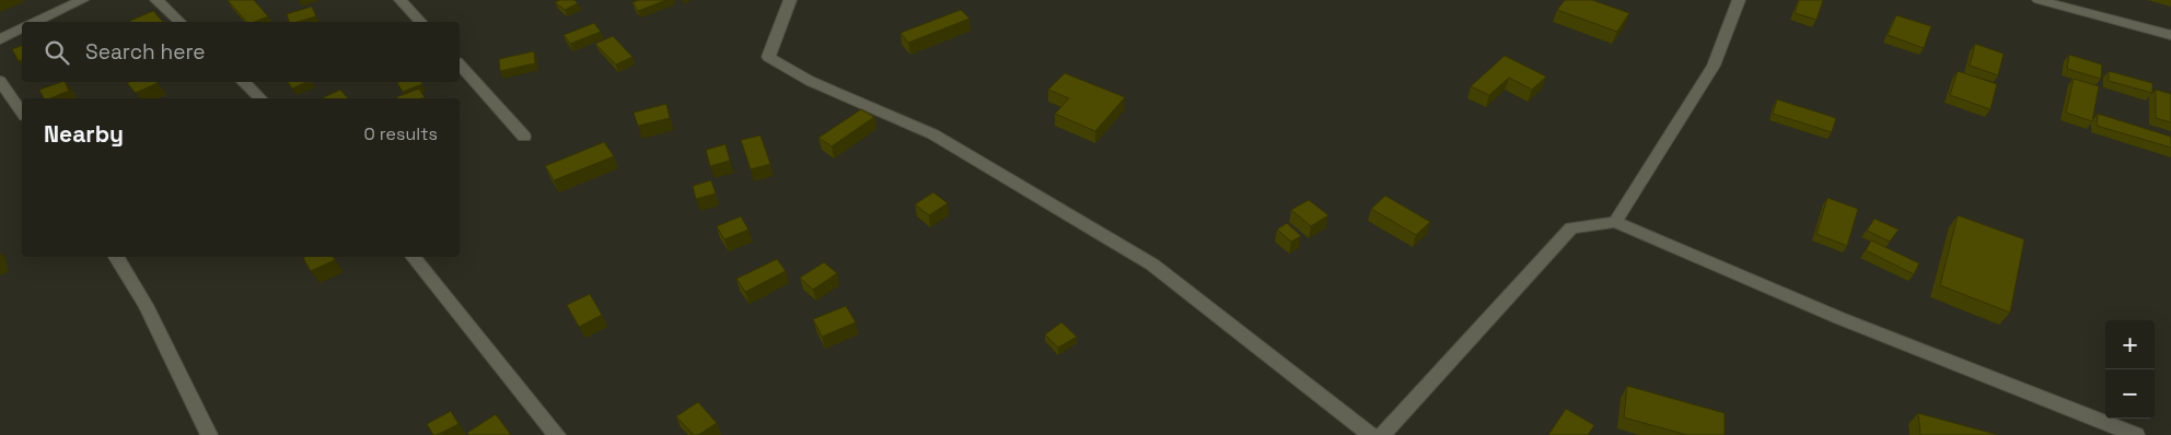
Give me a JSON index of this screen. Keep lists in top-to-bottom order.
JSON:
{
  "page": {
    "search": "Search here",
    "heading": ["Nearby", "0 results"],
    "map_buttons": ["+", "−"]
  }
}
